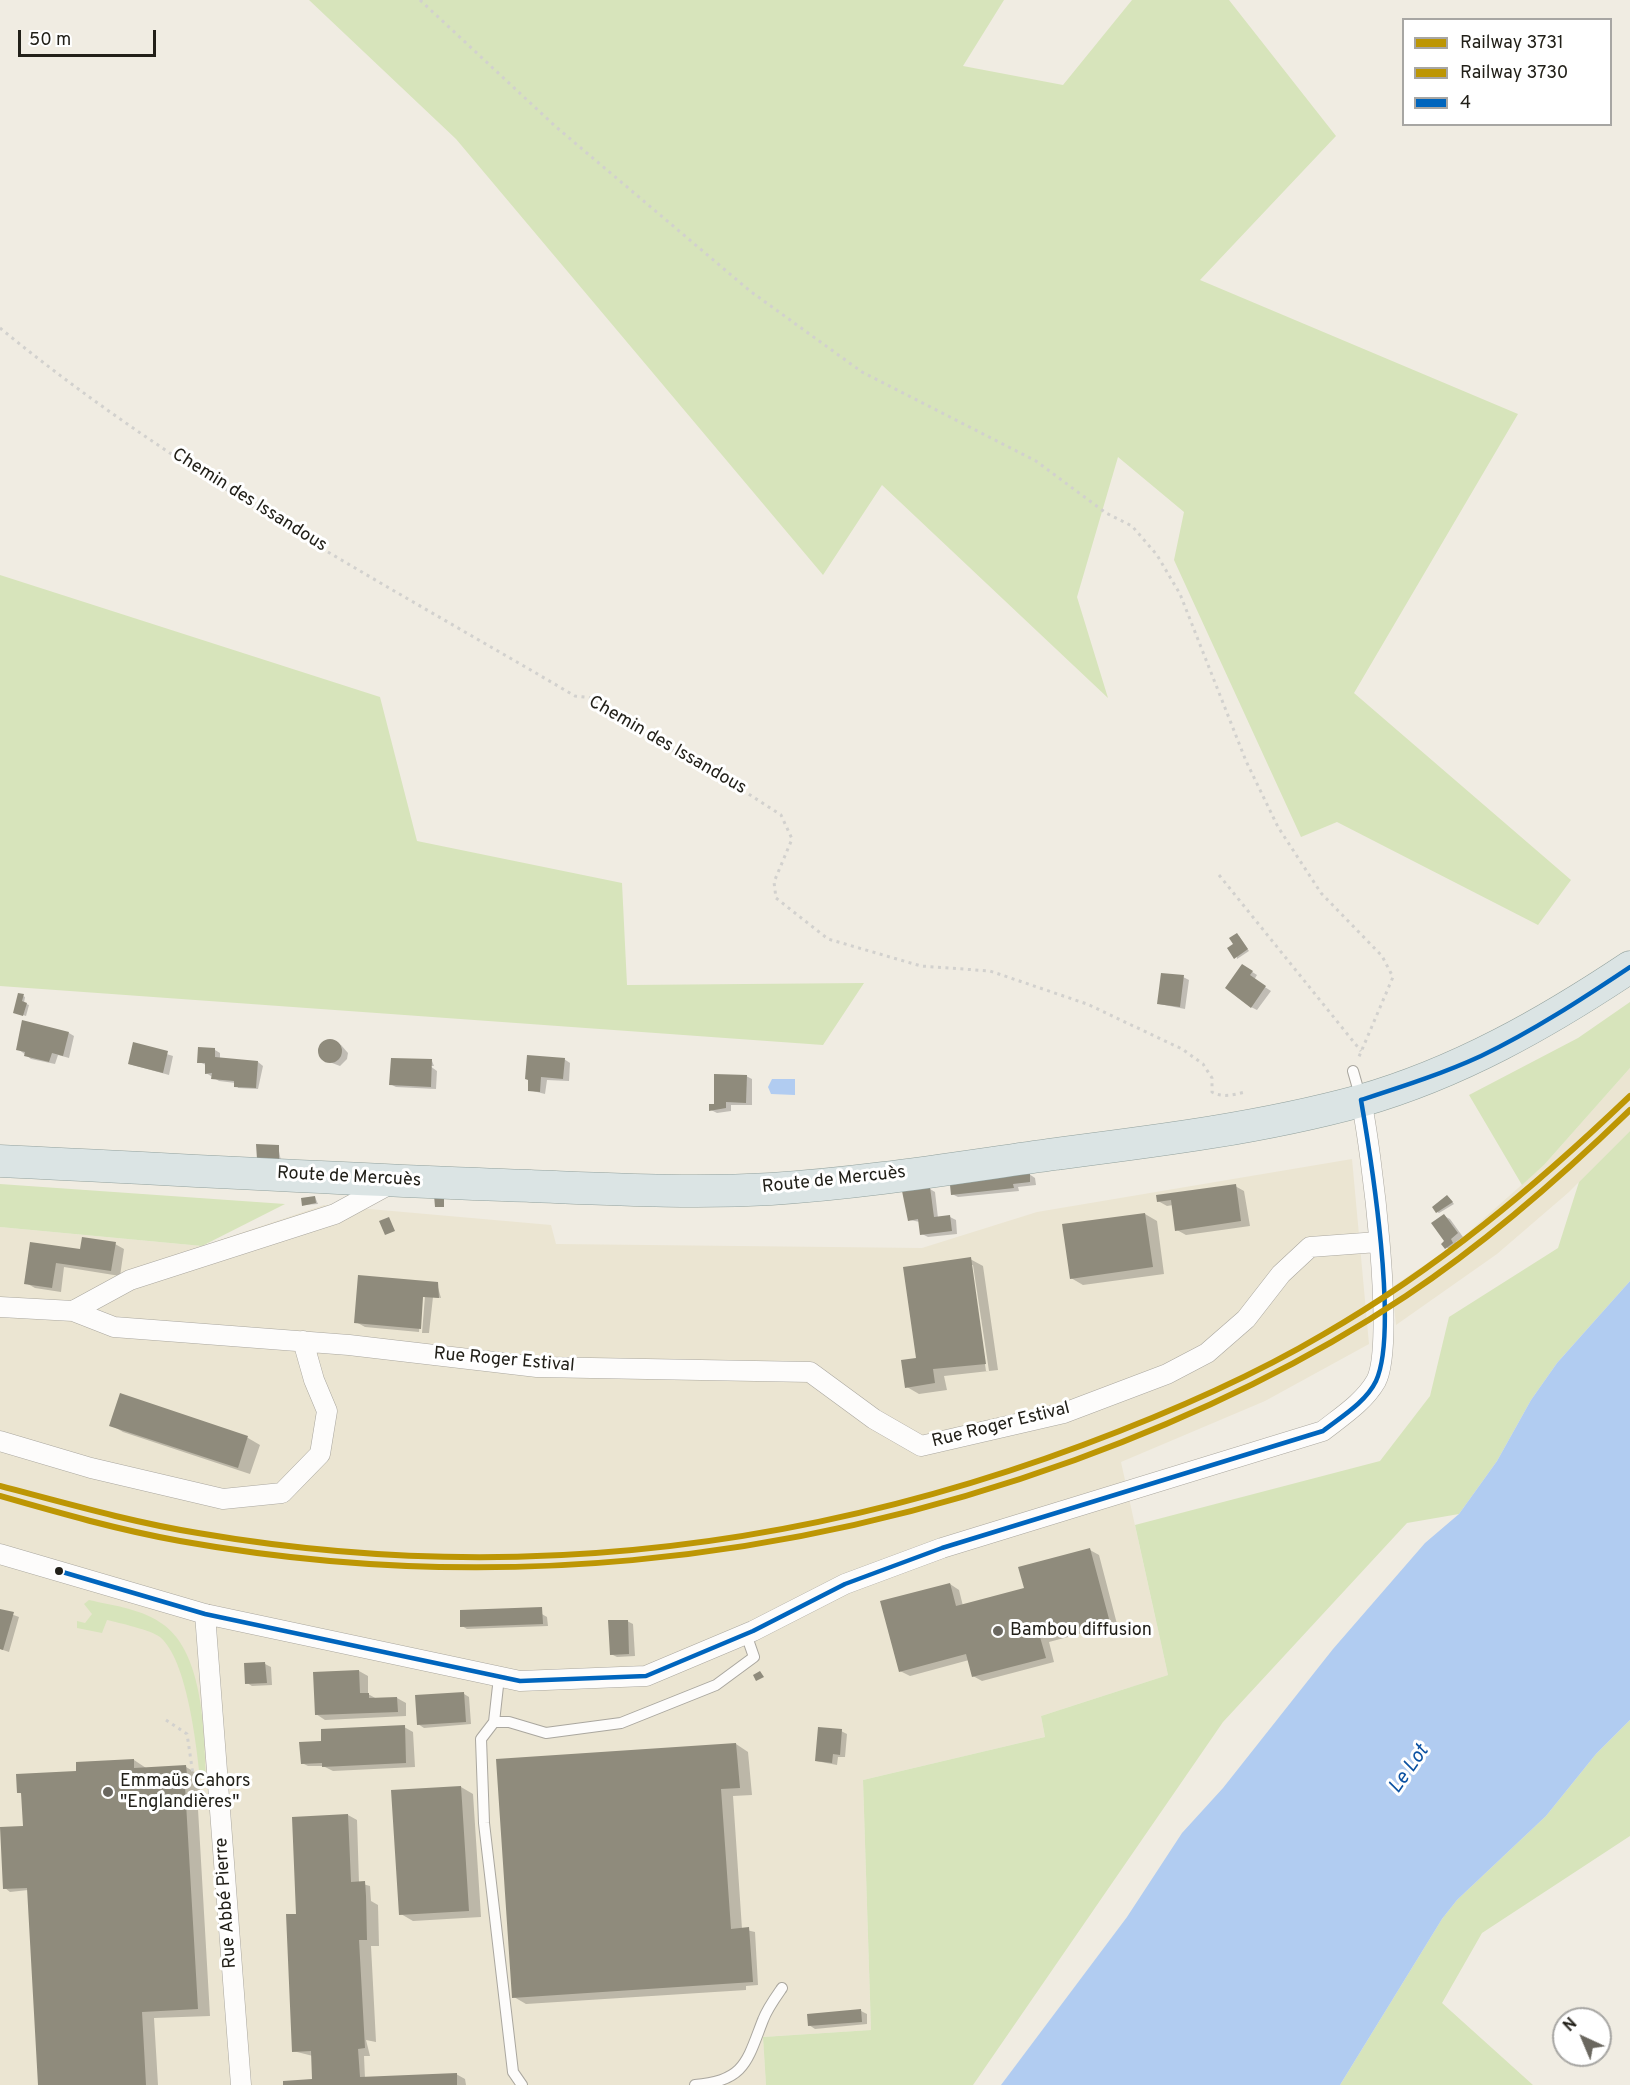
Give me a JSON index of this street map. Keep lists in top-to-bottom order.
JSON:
{
  "streets": {
    "main road": ["Route de Mercuès"],
    "street": ["Rue Roger Estival", "Rue Abbé Pierre"],
    "path": ["Chemin des Issandous"]
  },
  "water": ["Le Lot"],
  "places": ["Bambou diffusion", "Emmaüs Cahors \"Englandières\""],
  "lines": ["transit line 4", "rail line 3731", "rail line 3730"],
  "legend": ["Railway 3731", "Railway 3730", "4"],
  "scale_bar": "50 m",
  "north": "top left"
}
